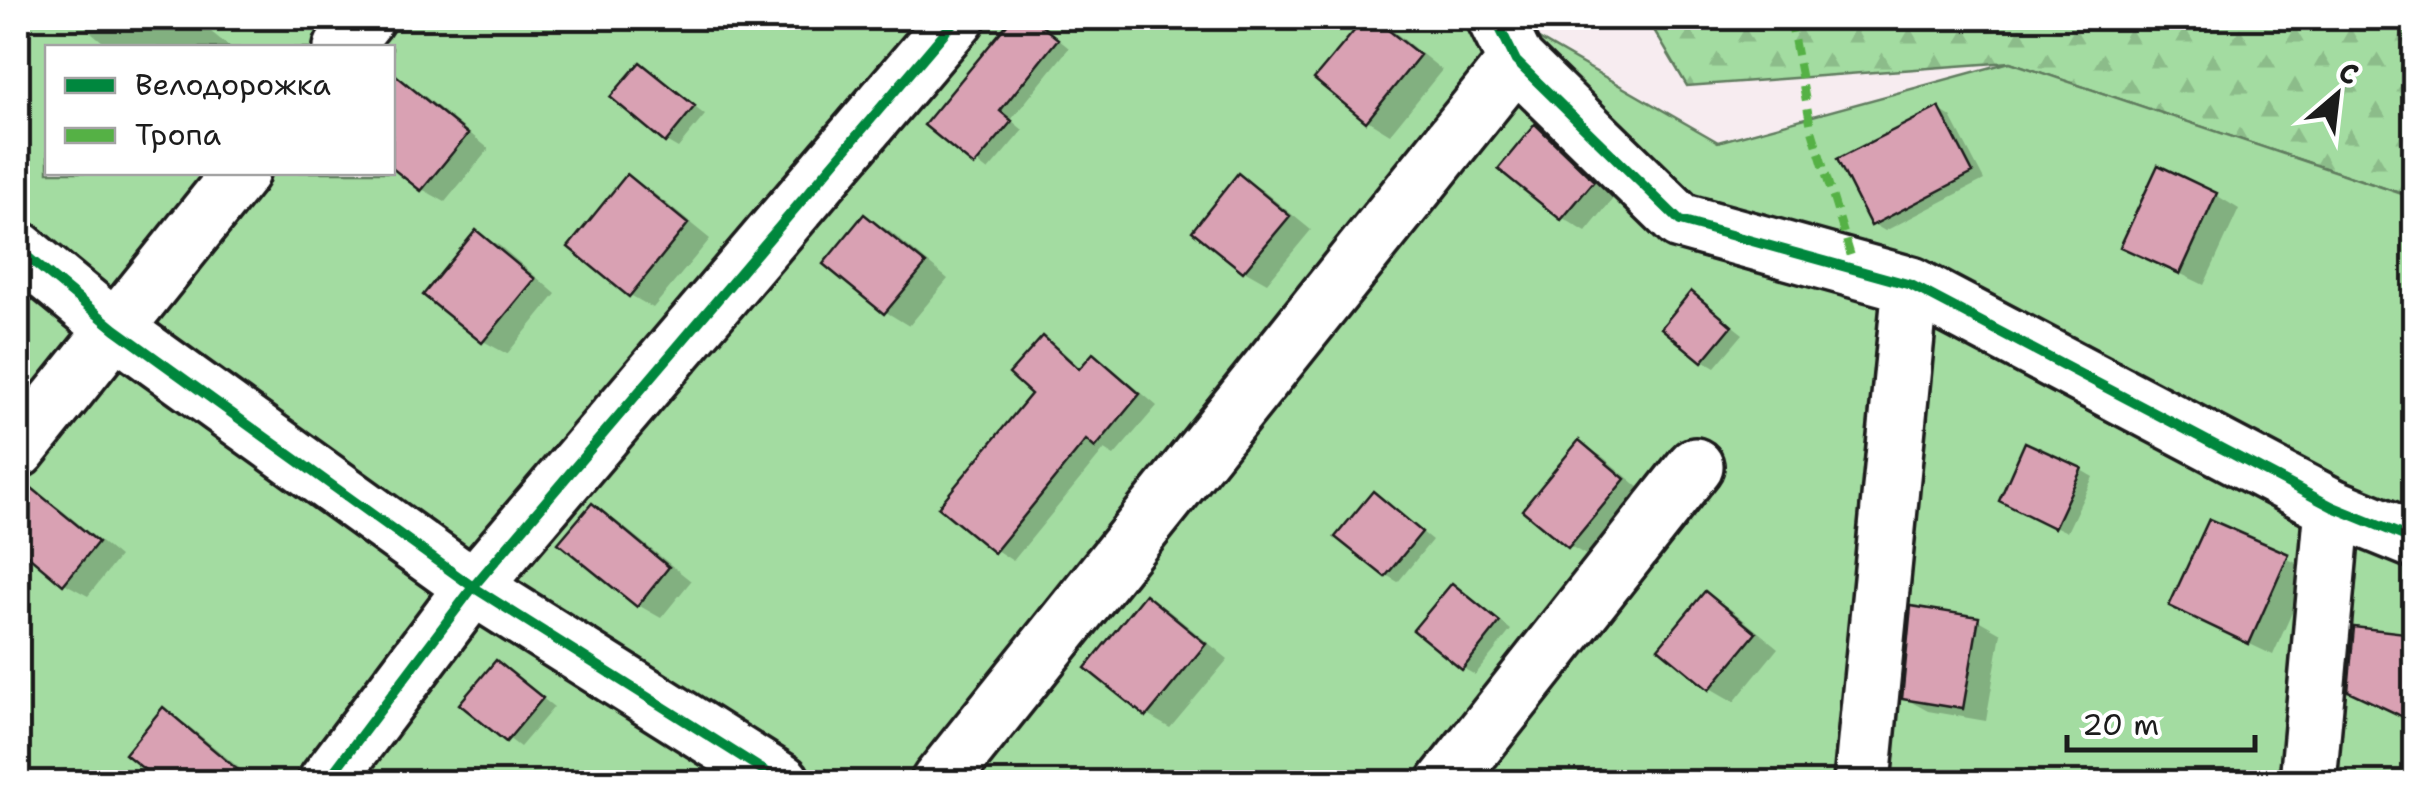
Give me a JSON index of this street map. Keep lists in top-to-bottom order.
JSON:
{
  "legend": ["Велодорожка", "Тропа"],
  "scale_bar": "20 m",
  "north": "top right"
}
